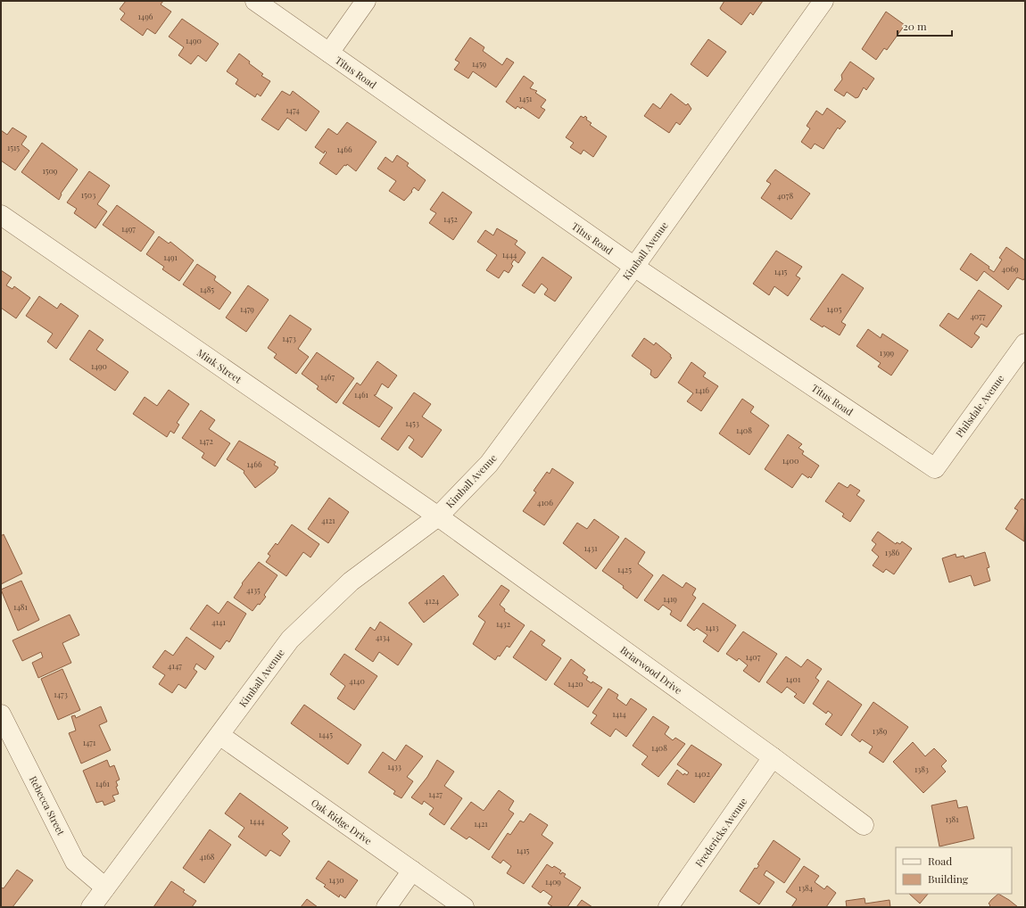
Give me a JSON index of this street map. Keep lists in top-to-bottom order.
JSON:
{
  "streets": {
    "street": [
      "Titus Road",
      "Kimball Avenue",
      "Mink Street",
      "Philsdale Avenue",
      "Briarwood Drive",
      "Rebecca Street",
      "Oak Ridge Drive",
      "Fredericks Avenue"
    ]
  },
  "crossings": [
    ["Titus Road", "Kimball Avenue"],
    ["Titus Road", "Philsdale Avenue"],
    ["Kimball Avenue", "Mink Street"],
    ["Kimball Avenue", "Briarwood Drive"],
    ["Kimball Avenue", "Rebecca Street"],
    ["Kimball Avenue", "Oak Ridge Drive"],
    ["Mink Street", "Briarwood Drive"],
    ["Briarwood Drive", "Fredericks Avenue"]
  ],
  "house_numbers": [
    "1496",
    "1490",
    "1459",
    "1451",
    "1474",
    "1515",
    "1466",
    "1509",
    "1503",
    "4078",
    "1452",
    "1497",
    "1444",
    "1491",
    "4069",
    "1415",
    "1485",
    "1479",
    "1405",
    "4077",
    "1473",
    "1399",
    "1490",
    "1467",
    "1416",
    "1461",
    "1453",
    "1408",
    "1472",
    "1400",
    "1466",
    "4106",
    "4121",
    "1431",
    "1386",
    "1425",
    "4135",
    "1419",
    "4124",
    "1481",
    "4141",
    "1432",
    "1413",
    "4134",
    "1407",
    "4147",
    "1401",
    "4140",
    "1420",
    "1473",
    "1414",
    "1389",
    "1445",
    "1471",
    "1408",
    "1433",
    "1383",
    "1402",
    "1461",
    "1427",
    "1381",
    "1444",
    "1421",
    "1415",
    "4168",
    "1430",
    "1409",
    "1384"
  ],
  "legend": ["Road", "Building"],
  "scale_bar": "20 m"
}
